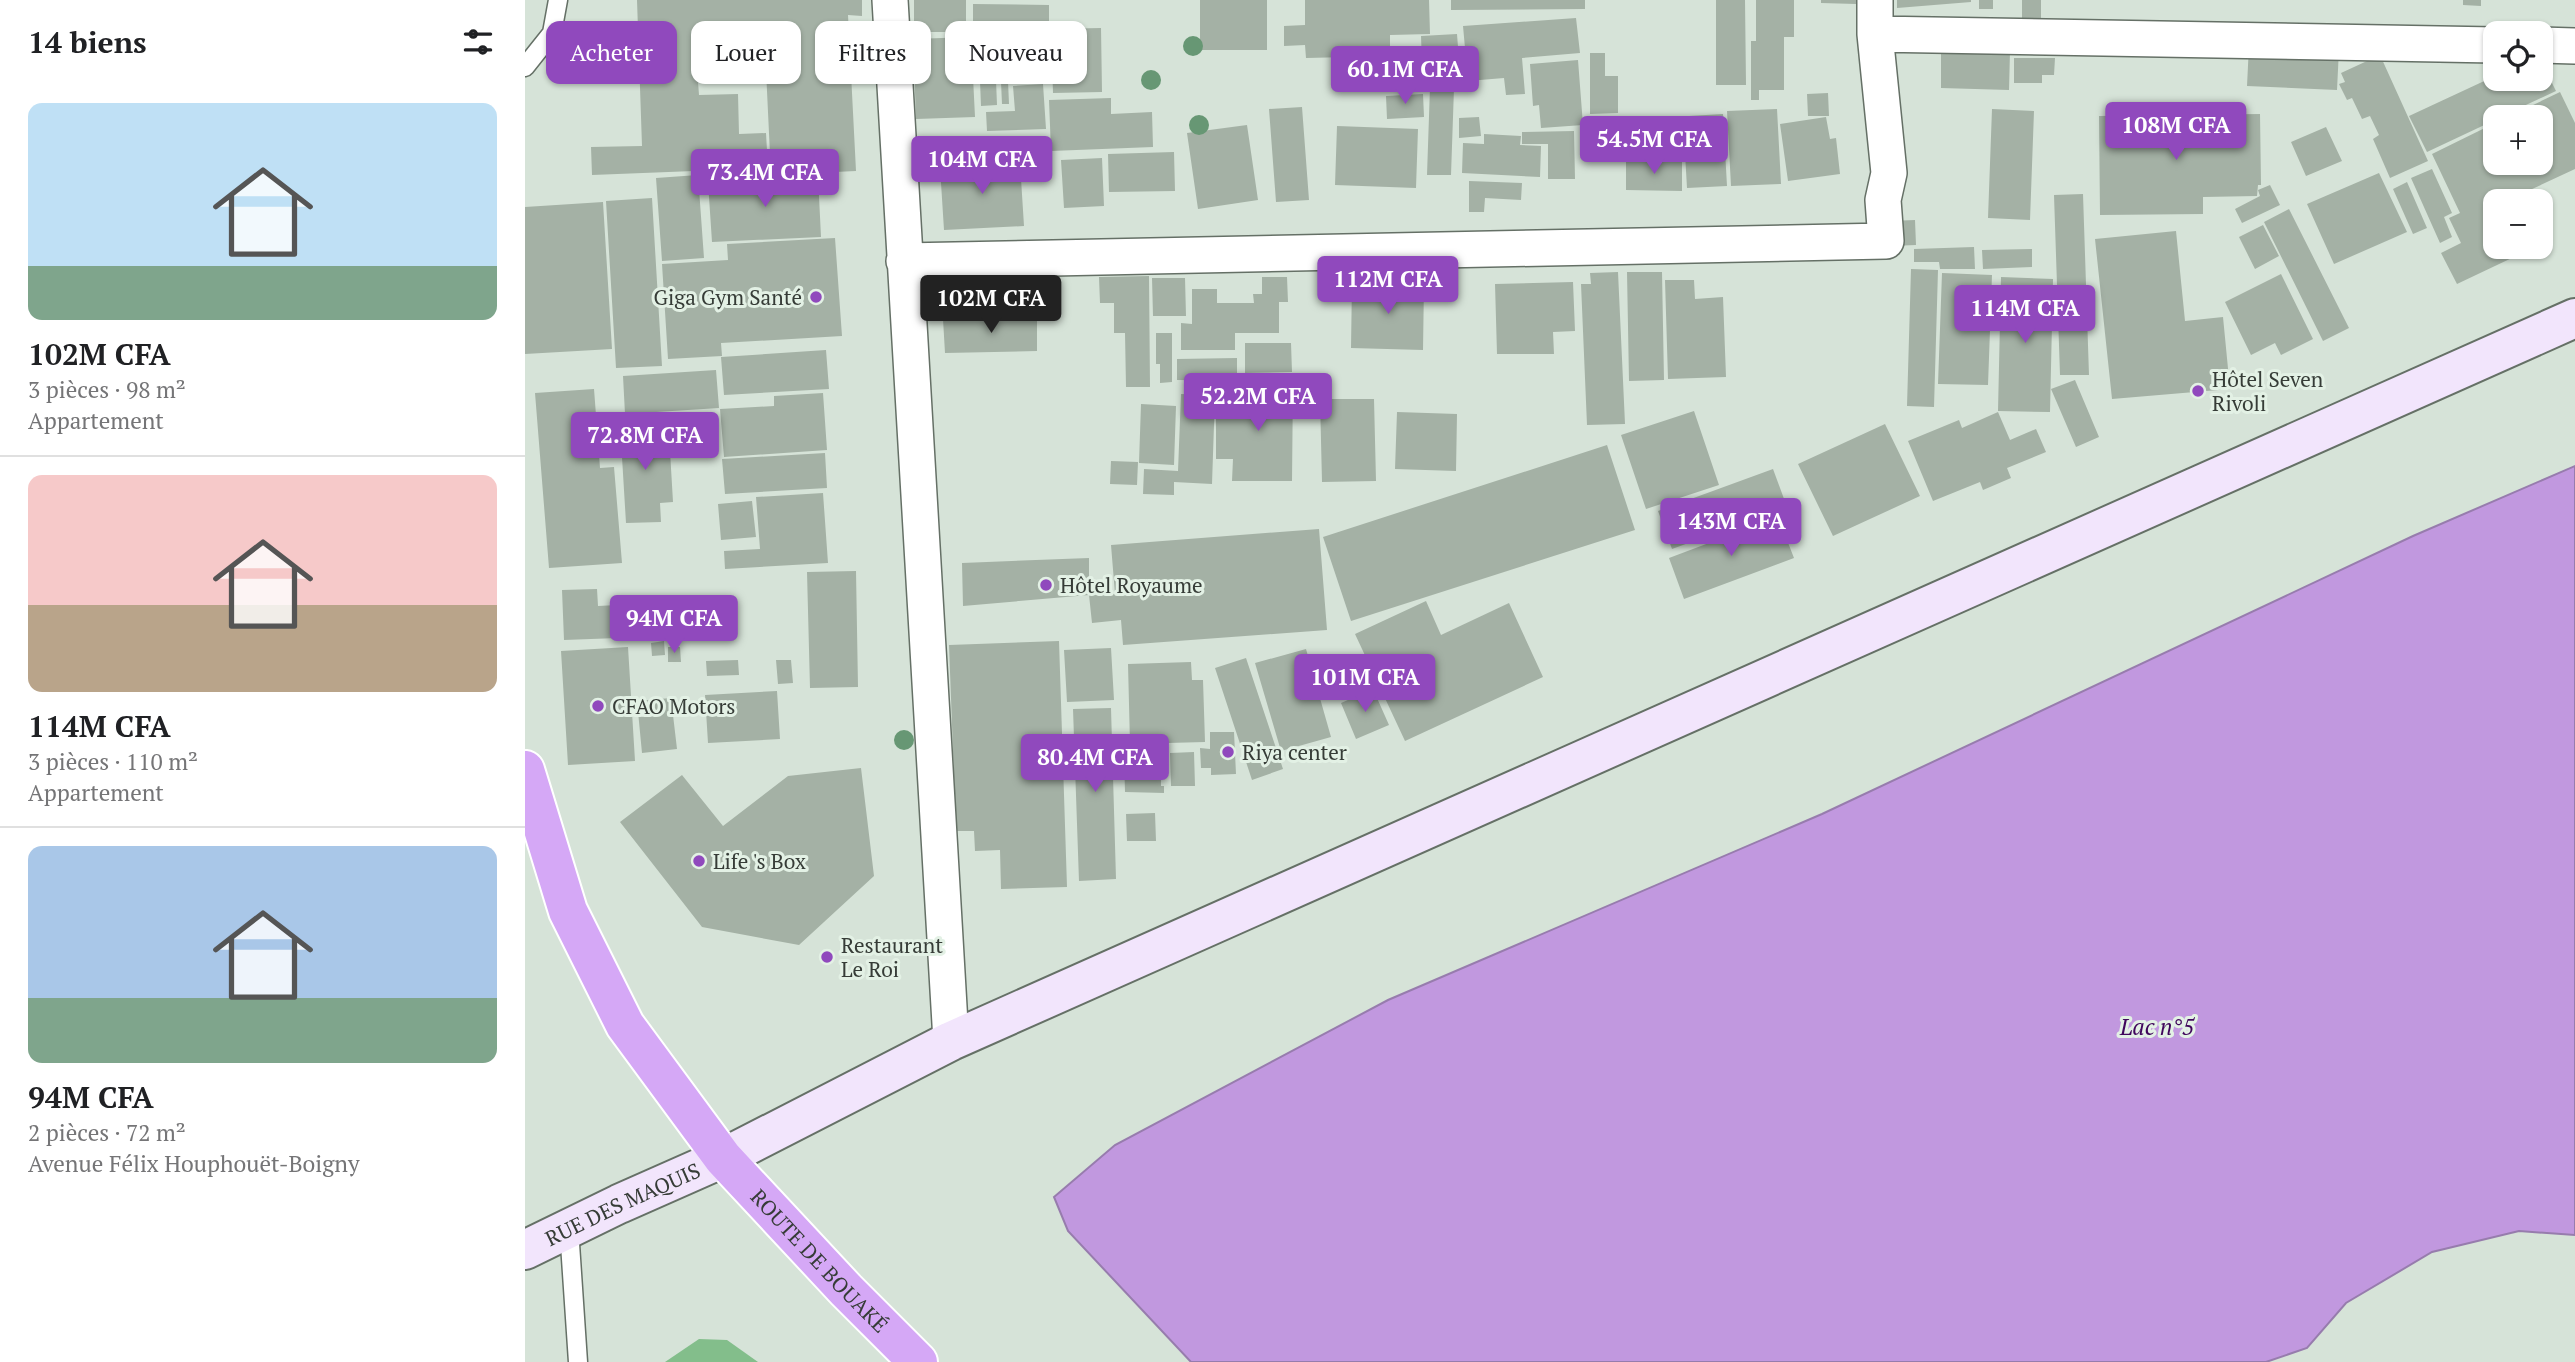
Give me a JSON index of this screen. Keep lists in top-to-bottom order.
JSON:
{
  "streets": {
    "highway": ["ROUTE DE BOUAKÉ"],
    "street": ["RUE DES MAQUIS"]
  },
  "crossings": [
    ["RUE DES MAQUIS", "ROUTE DE BOUAKÉ"]
  ],
  "water": ["Lac n°5"],
  "places": [
    "Giga Gym Santé",
    "Hôtel Seven Rivoli",
    "Hôtel Royaume",
    "CFAO Motors",
    "Riya center",
    "Life 's Box",
    "Restaurant Le Roi"
  ],
  "page": {
    "heading": "14 biens",
    "map_buttons": ["+", "−"],
    "chip": [
      "Acheter",
      "Louer",
      "Filtres",
      "Nouveau"
    ],
    "price": [
      "60.1M CFA",
      "108M CFA",
      "54.5M CFA",
      "104M CFA",
      "73.4M CFA",
      "112M CFA",
      "102M CFA",
      "114M CFA",
      "52.2M CFA",
      "72.8M CFA",
      "143M CFA",
      "94M CFA",
      "101M CFA",
      "80.4M CFA"
    ],
    "list": [
      {
        "name": "102M CFA",
        "note": "3 pièces · 98 m² · Appartement"
      },
      {
        "name": "114M CFA",
        "note": "3 pièces · 110 m² · Appartement"
      },
      {
        "name": "94M CFA",
        "note": "2 pièces · 72 m² · Avenue Félix Houphouët-Boigny"
      }
    ]
  }
}
